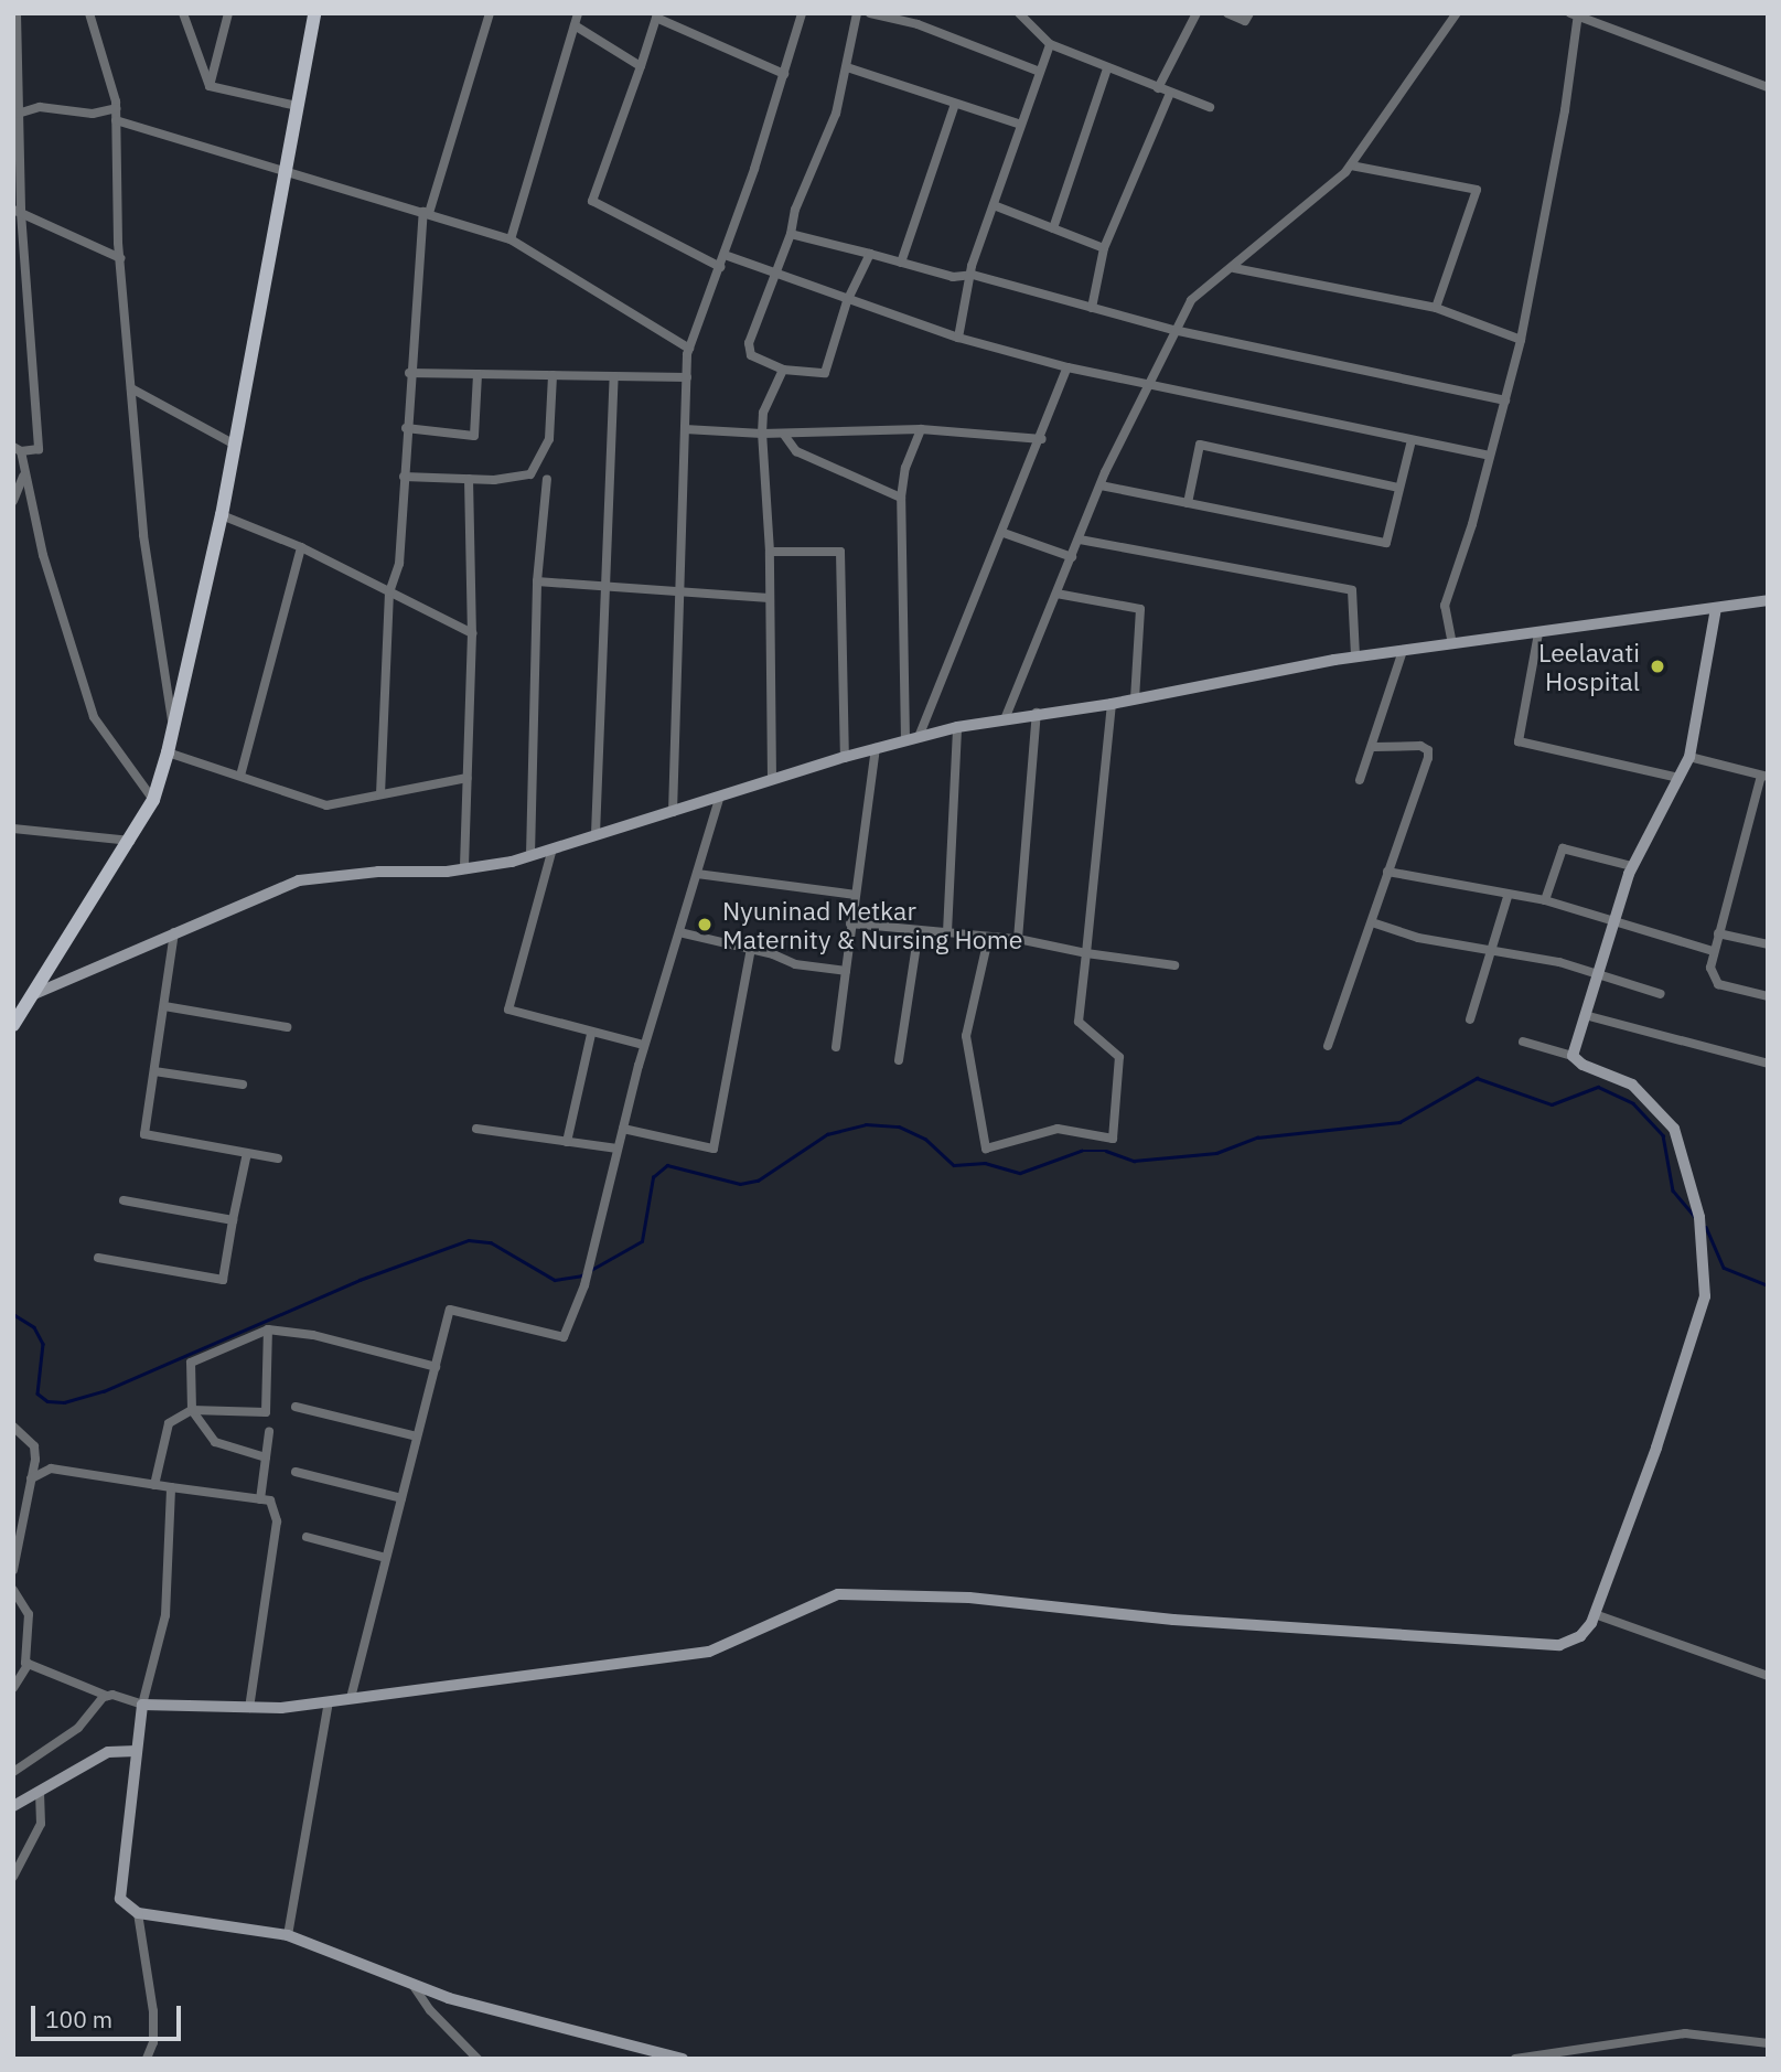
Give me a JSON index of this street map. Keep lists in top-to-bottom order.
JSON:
{
  "places": ["Leelavati Hospital", "Nyuninad Metkar Maternity & Nursing Home"],
  "scale_bar": "100 m"
}
